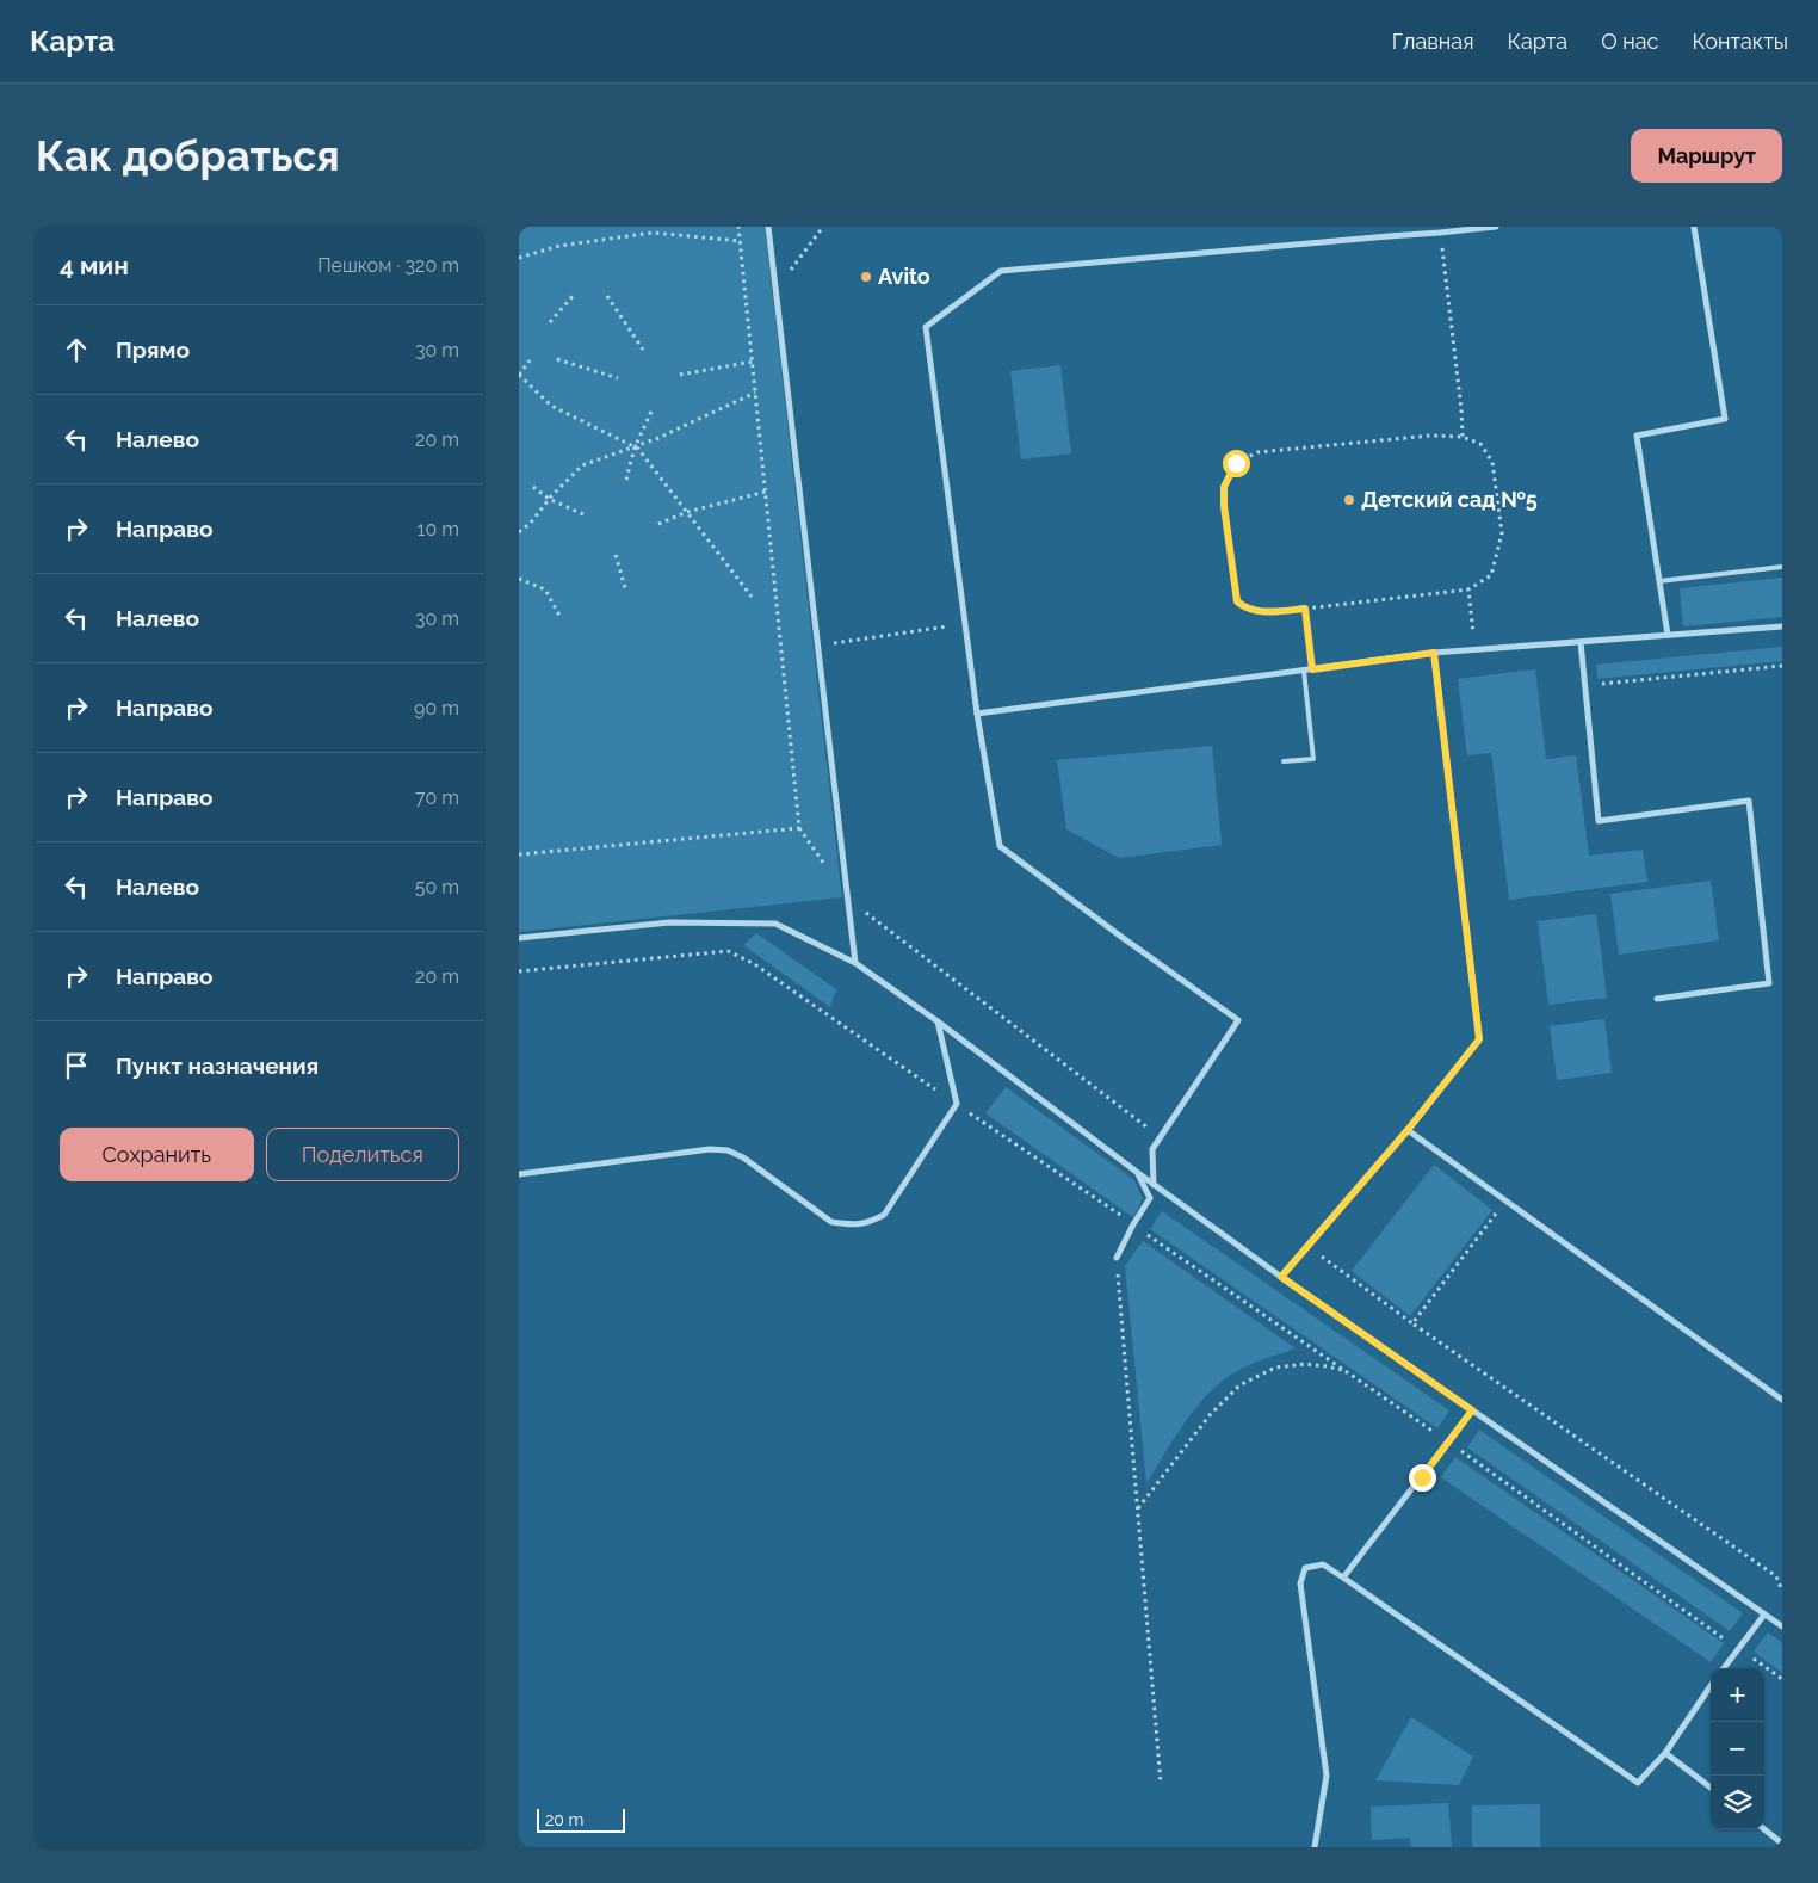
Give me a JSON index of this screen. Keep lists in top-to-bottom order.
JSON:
{
  "places": ["Avito", "Детский сад №5"],
  "scale_bar": "20 m",
  "page": {
    "header": "Карта",
    "nav": [
      "Главная",
      "Карта",
      "О нас",
      "Контакты"
    ],
    "buttons": [
      "Маршрут",
      ["Сохранить", "Поделиться"]
    ],
    "title": "Как добраться",
    "heading": ["4 мин", "Пешком · 320 m"],
    "list": [
      ["Прямо", "30 m"],
      ["Налево", "20 m"],
      ["Направо", "10 m"],
      ["Налево", "30 m"],
      ["Направо", "90 m"],
      ["Направо", "70 m"],
      ["Налево", "50 m"],
      ["Направо", "20 m"],
      "Пункт назначения"
    ],
    "map_buttons": ["+", "−"],
    "scale": "20 m"
  }
}
